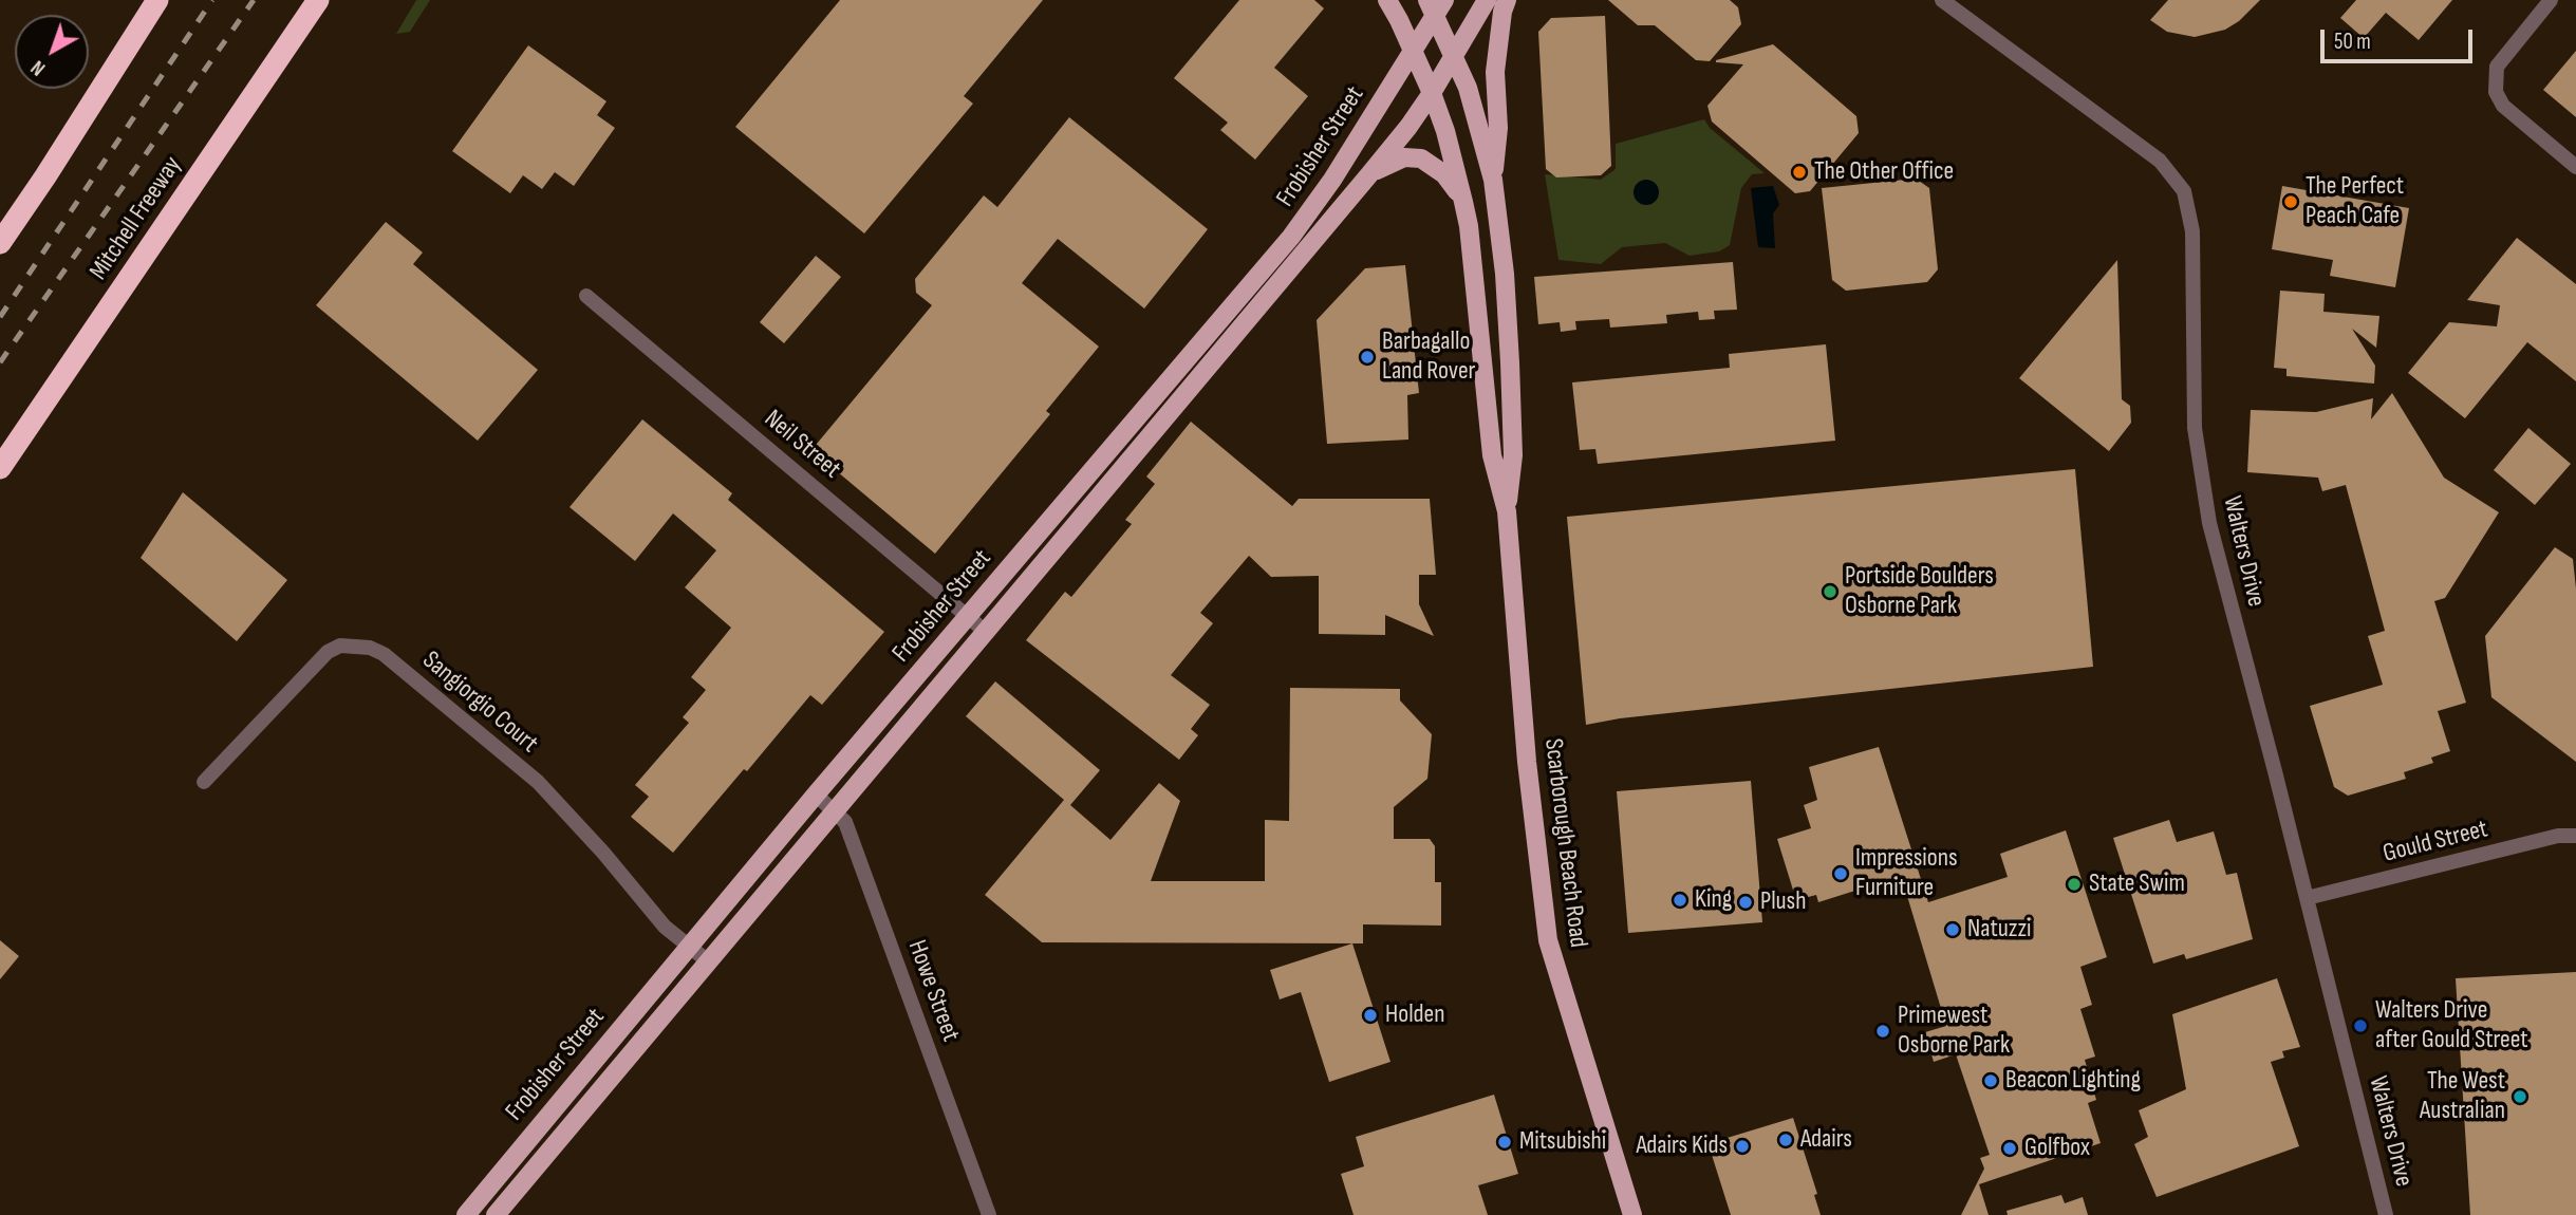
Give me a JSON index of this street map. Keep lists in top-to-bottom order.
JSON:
{
  "streets": {
    "highway": ["Mitchell Freeway"],
    "main road": ["Frobisher Street", "Scarborough Beach Road"],
    "street": [
      "Neil Street",
      "Walters Drive",
      "Sangiorgio Court",
      "Gould Street",
      "Howe Street"
    ]
  },
  "crossings": [
    ["Frobisher Street", "Neil Street"],
    ["Frobisher Street", "Sangiorgio Court"],
    ["Frobisher Street", "Scarborough Beach Road"],
    ["Frobisher Street", "Howe Street"],
    ["Walters Drive", "Gould Street"]
  ],
  "places": [
    "The Other Office",
    "The Perfect Peach Cafe",
    "Barbagallo Land Rover",
    "Portside Boulders Osborne Park",
    "Impressions Furniture",
    "State Swim",
    "King",
    "Plush",
    "Natuzzi",
    "Holden",
    "Walters Drive after Gould Street",
    "Primewest Osborne Park",
    "Beacon Lighting",
    "The West Australian",
    "Adairs",
    "Mitsubishi",
    "Adairs Kids",
    "Golfbox"
  ],
  "scale_bar": "50 m",
  "north": "bottom left"
}
